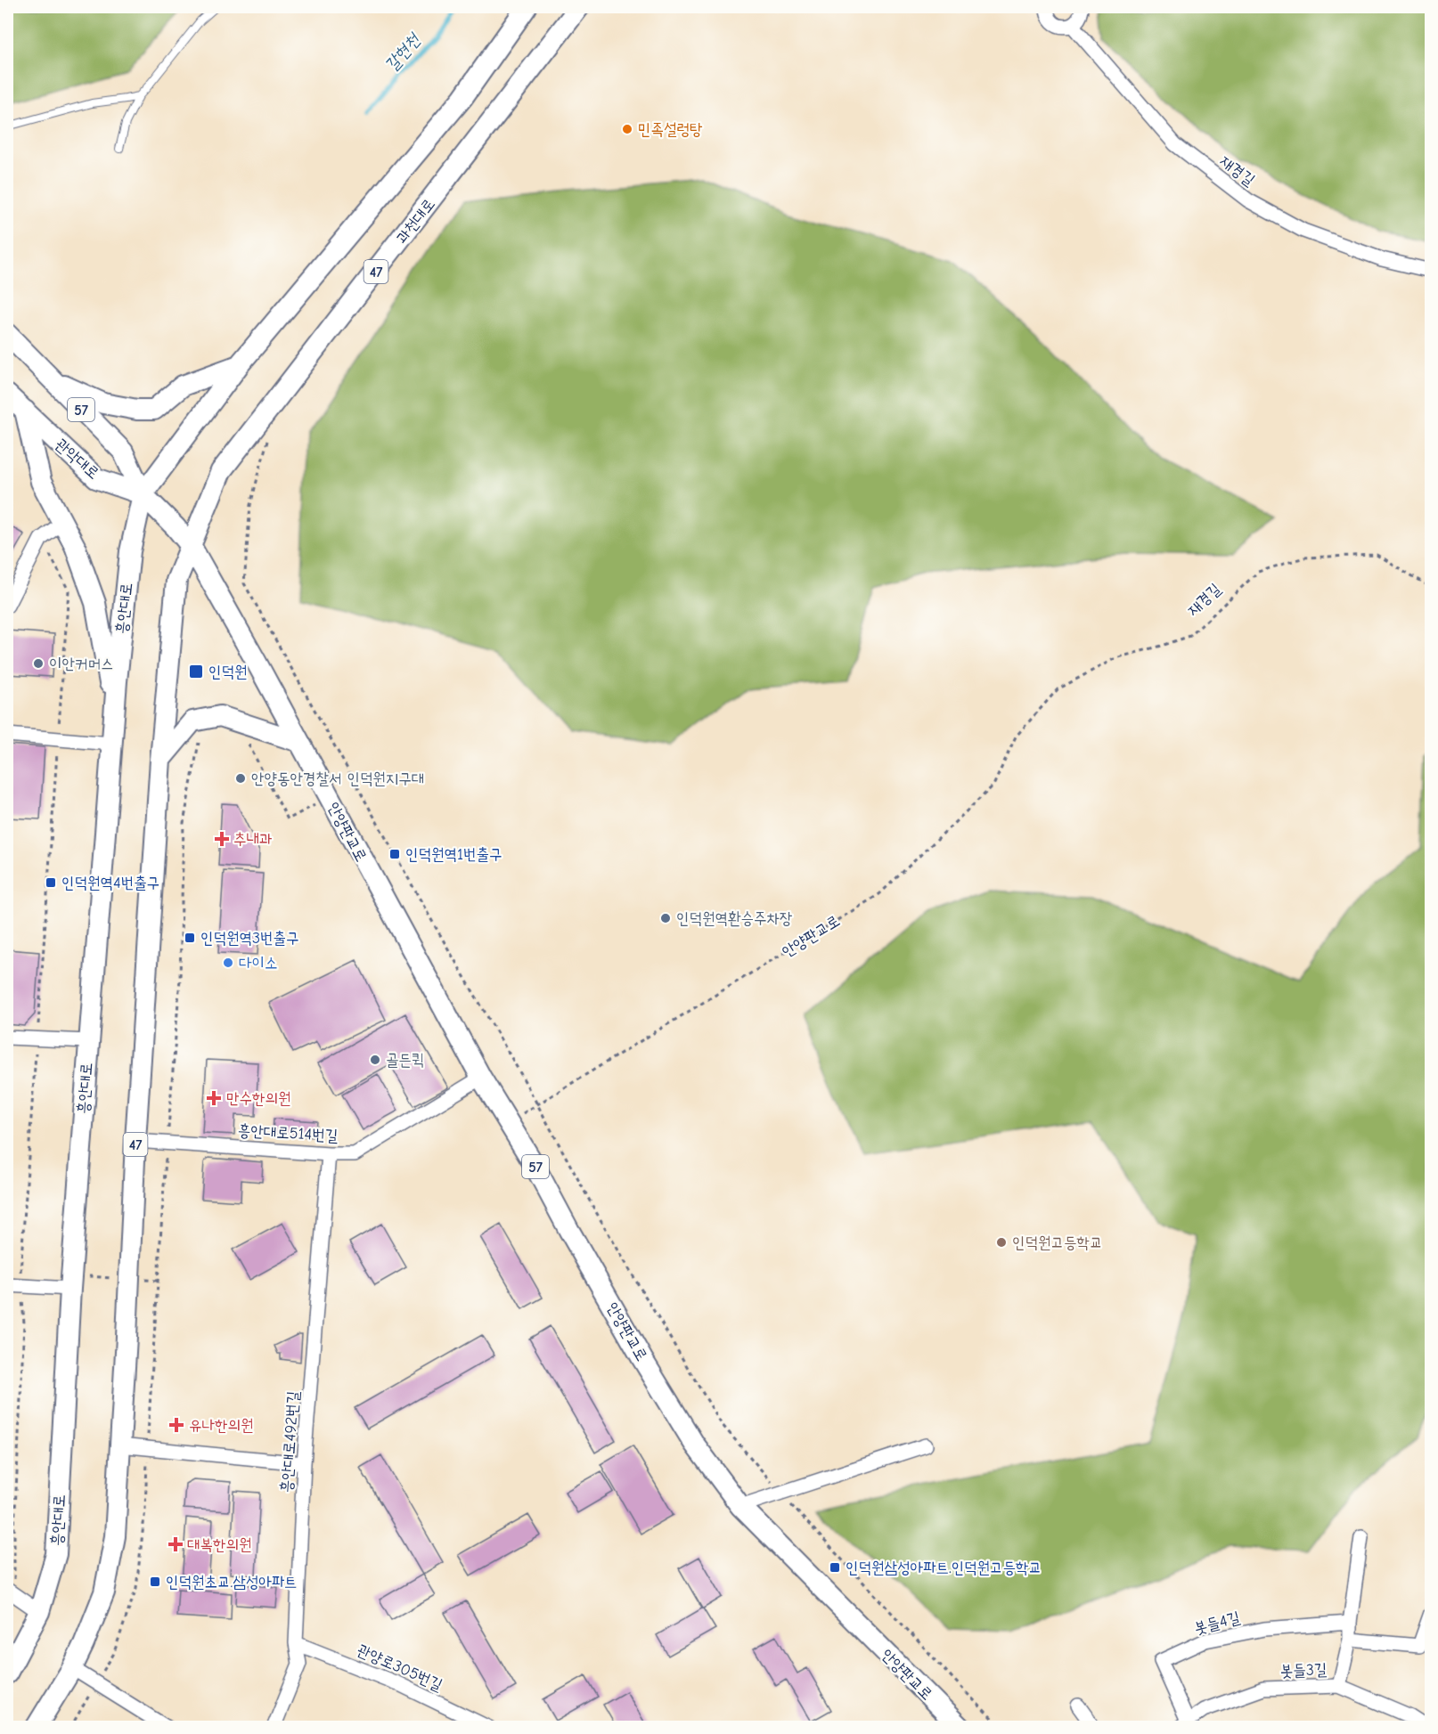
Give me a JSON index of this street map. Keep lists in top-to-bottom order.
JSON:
{
  "streets": {
    "main road": [
      "과천대로",
      "47",
      "57",
      "관악대로",
      "흥안대로",
      "안양판교로"
    ],
    "street": [
      "재경길",
      "흥안대로514번길",
      "흥안대로492번길",
      "봇들4길",
      "관양로305번길",
      "봇들3길"
    ]
  },
  "crossings": [
    ["재경길", "안양판교로"],
    ["과천대로", "47"],
    ["과천대로", "안양판교로"],
    ["47", "안양판교로"],
    ["47", "흥안대로514번길"],
    ["57", "관악대로"],
    ["57", "흥안대로"],
    ["57", "안양판교로"],
    ["관악대로", "흥안대로"],
    ["관악대로", "안양판교로"],
    ["흥안대로", "안양판교로"],
    ["안양판교로", "흥안대로514번길"],
    ["흥안대로514번길", "흥안대로492번길"],
    ["흥안대로492번길", "관양로305번길"],
    ["봇들4길", "봇들3길"]
  ],
  "water": ["갈현천"],
  "places": {
    "other": [
      "민족설렁탕",
      "이안커머스",
      "안양동안경찰서 인덕원지구대",
      "인덕원역환승주차장",
      "다이소",
      "골든퀵",
      "인덕원고등학교"
    ],
    "transit": [
      "인덕원",
      "인덕원역1번출구",
      "인덕원역4번출구",
      "인덕원역3번출구",
      "인덕원삼성아파트.인덕원고등학교",
      "인덕원초교.삼성아파트"
    ],
    "health": [
      "추내과",
      "만수한의원",
      "유나한의원",
      "대복한의원"
    ]
  }
}
